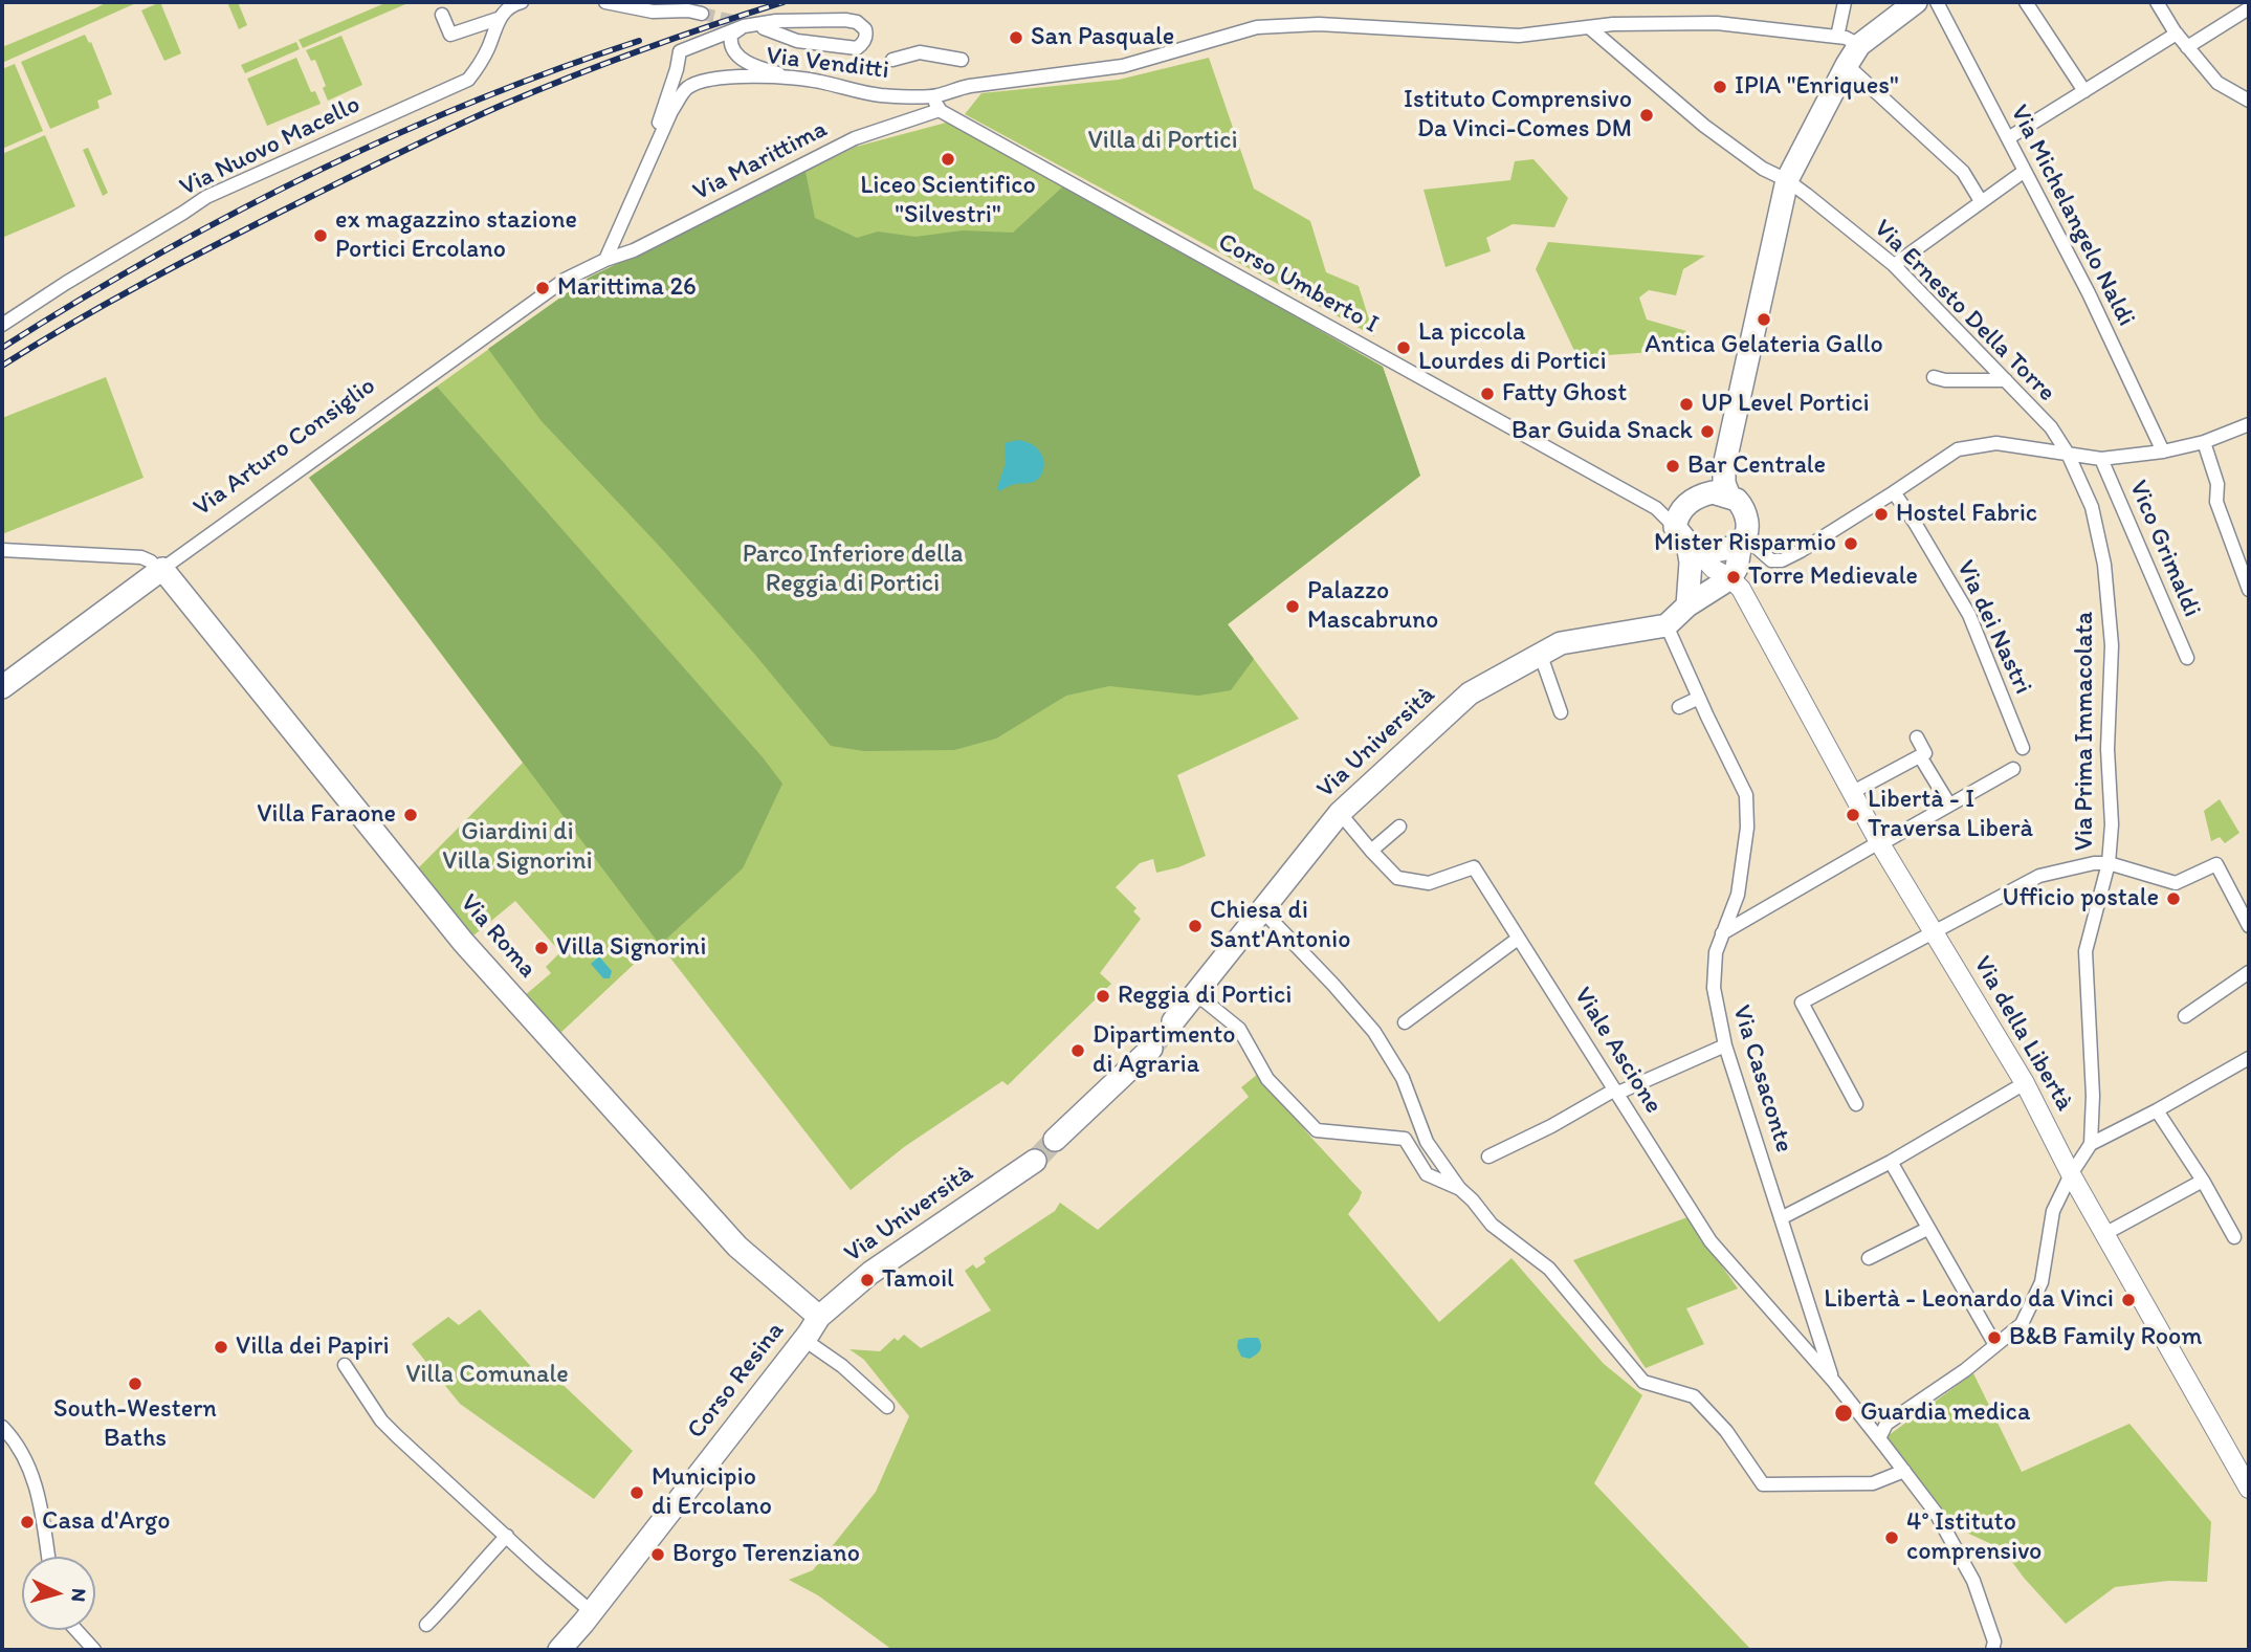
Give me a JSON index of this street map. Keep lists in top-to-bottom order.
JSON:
{
  "streets": {
    "main road": [
      "Via Arturo Consiglio",
      "Via Università",
      "Via Roma",
      "Corso Resina"
    ],
    "street": [
      "Via Venditti",
      "Via Nuovo Macello",
      "Via Marittima",
      "Via Michelangelo Naldi",
      "Corso Umberto I",
      "Via Ernesto Della Torre",
      "Vico Grimaldi",
      "Via dei Nastri",
      "Via Prima Immacolata",
      "Via della Libertà",
      "Viale Ascione",
      "Via Casaconte"
    ]
  },
  "crossings": [
    ["Via Venditti", "Via Marittima"],
    ["Via Venditti", "Corso Umberto I"],
    ["Via Venditti", "Via Arturo Consiglio"],
    ["Via Marittima", "Corso Umberto I"],
    ["Via Marittima", "Via Arturo Consiglio"],
    ["Corso Umberto I", "Via della Libertà"],
    ["Via Ernesto Della Torre", "Via Prima Immacolata"],
    ["Via Arturo Consiglio", "Via Roma"],
    ["Via Università", "Via Roma"],
    ["Via Università", "Viale Ascione"],
    ["Via Università", "Via Casaconte"],
    ["Via Università", "Corso Resina"],
    ["Via Roma", "Corso Resina"],
    ["Viale Ascione", "Via Casaconte"]
  ],
  "parks": [
    "Villa di Portici",
    "Parco Inferiore della Reggia di Portici",
    "Giardini di Villa Signorini",
    "Villa Comunale"
  ],
  "places": [
    "San Pasquale",
    "IPIA \"Enriques\"",
    "Istituto Comprensivo Da Vinci-Comes DM",
    "Liceo Scientifico \"Silvestri\"",
    "ex magazzino stazione Portici Ercolano",
    "Marittima 26",
    "Antica Gelateria Gallo",
    "La piccola Lourdes di Portici",
    "Fatty Ghost",
    "UP Level Portici",
    "Bar Guida Snack",
    "Bar Centrale",
    "Hostel Fabric",
    "Mister Risparmio",
    "Torre Medievale",
    "Palazzo Mascabruno",
    "Villa Faraone",
    "Libertà - I Traversa Liberà",
    "Ufficio postale",
    "Chiesa di Sant'Antonio",
    "Villa Signorini",
    "Reggia di Portici",
    "Dipartimento di Agraria",
    "Tamoil",
    "Libertà - Leonardo da Vinci",
    "B&B Family Room",
    "Villa dei Papiri",
    "South-Western Baths",
    "Guardia medica",
    "Municipio di Ercolano",
    "Casa d'Argo",
    "4° Istituto comprensivo",
    "Borgo Terenziano"
  ],
  "north": "right"
}
